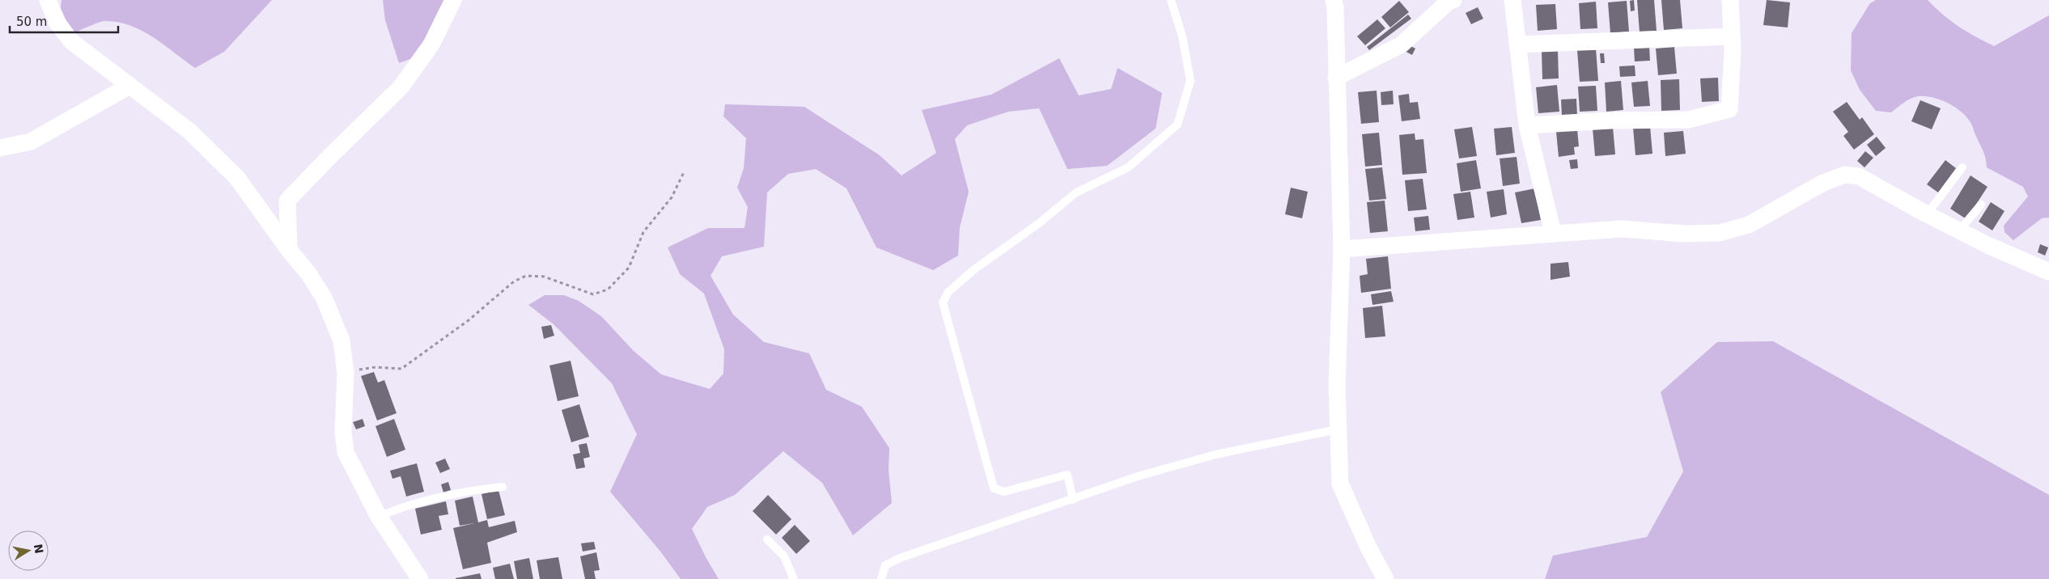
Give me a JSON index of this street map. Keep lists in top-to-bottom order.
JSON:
{
  "scale_bar": "50 m",
  "north": "right"
}
